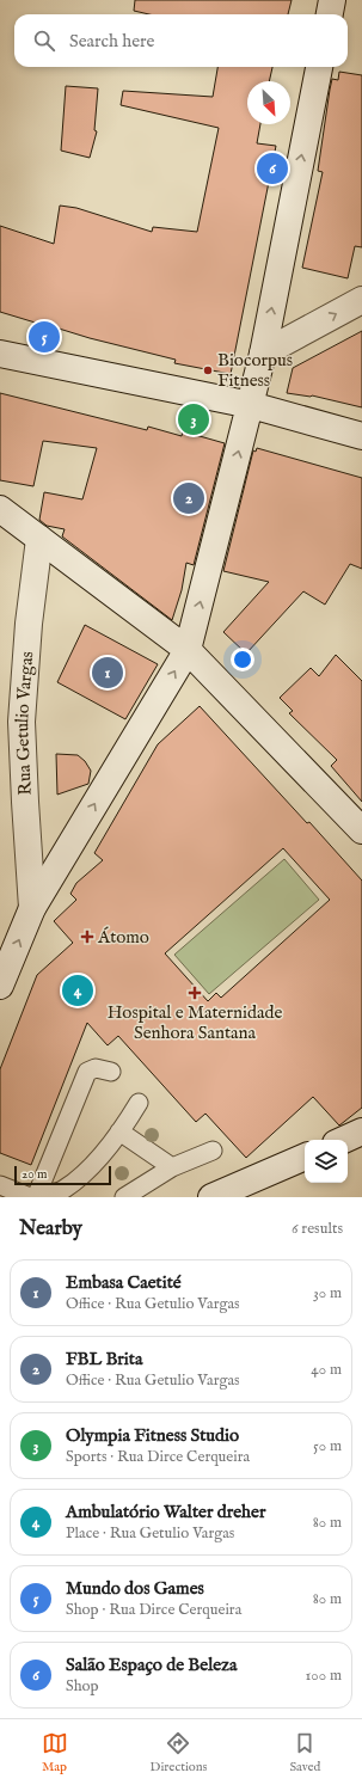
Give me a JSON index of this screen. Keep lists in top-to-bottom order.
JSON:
{
  "streets": {
    "street": ["Rua Getulio Vargas"]
  },
  "places": {
    "other": ["Biocorpus Fitness"],
    "health": ["Átomo", "Hospital e Maternidade Senhora Santana"]
  },
  "scale_bar": "20 m",
  "north": "bottom right",
  "page": {
    "search": "Search here",
    "pins": [
      "6",
      "5",
      "3",
      "2",
      "1",
      "4"
    ],
    "scale": "20 m",
    "heading": ["Nearby", "6 results"],
    "list": [
      {
        "mark": "1",
        "name": "Embasa Caetité",
        "note": "Office · Rua Getulio Vargas",
        "value": "30 m"
      },
      {
        "mark": "2",
        "name": "FBL Brita",
        "note": "Office · Rua Getulio Vargas",
        "value": "40 m"
      },
      {
        "mark": "3",
        "name": "Olympia Fitness Studio",
        "note": "Sports · Rua Dirce Cerqueira",
        "value": "50 m"
      },
      {
        "mark": "4",
        "name": "Ambulatório Walter dreher",
        "note": "Place · Rua Getulio Vargas",
        "value": "80 m"
      },
      {
        "mark": "5",
        "name": "Mundo dos Games",
        "note": "Shop · Rua Dirce Cerqueira",
        "value": "80 m"
      },
      {
        "mark": "6",
        "name": "Salão Espaço de Beleza",
        "note": "Shop",
        "value": "100 m"
      }
    ],
    "nav": ["Map", "Directions", "Saved"]
  }
}
